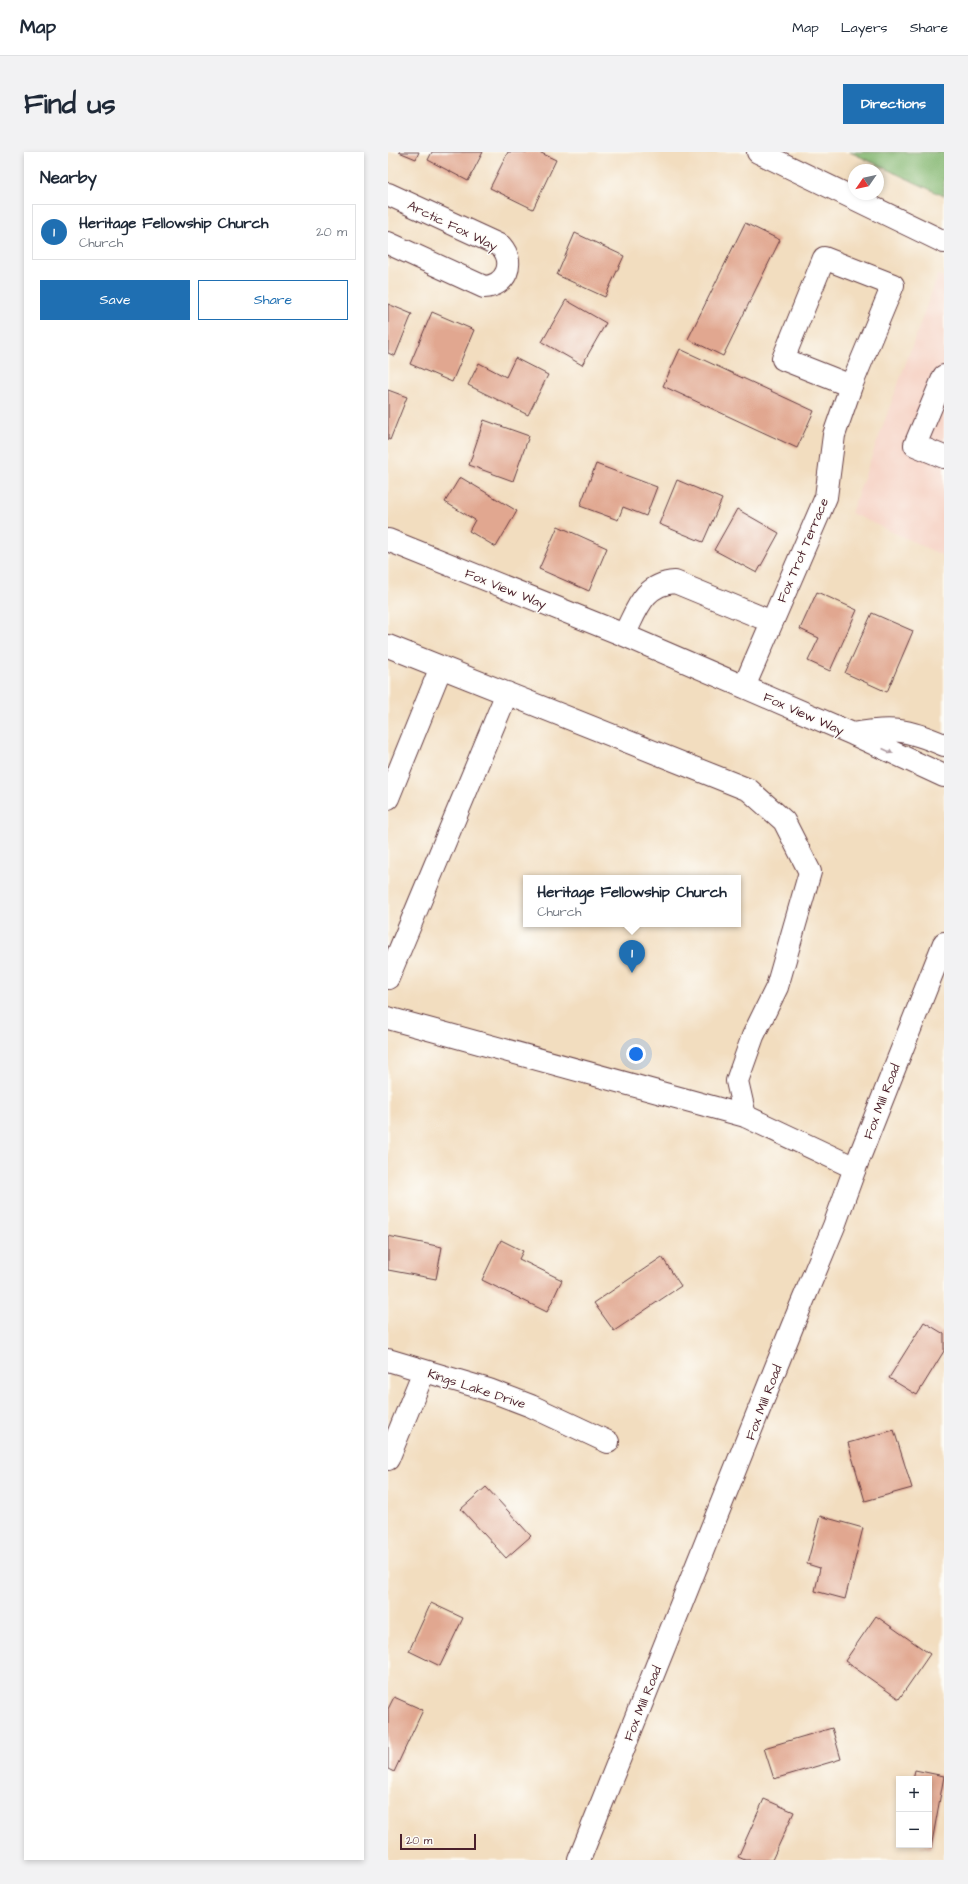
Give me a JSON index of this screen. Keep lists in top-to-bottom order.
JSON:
{
  "streets": {
    "street": [
      "Arctic Fox Way",
      "Fox Trot Terrace",
      "Fox View Way",
      "Fox Mill Road",
      "Kings Lake Drive"
    ]
  },
  "crossings": [
    ["Fox Trot Terrace", "Fox View Way"]
  ],
  "scale_bar": "20 m",
  "north": "bottom left",
  "page": {
    "header": "Map",
    "nav": ["Map", "Layers", "Share"],
    "buttons": [
      "Directions",
      ["Save", "Share"]
    ],
    "title": "Find us",
    "heading": "Nearby",
    "list": [
      {
        "mark": "1",
        "name": "Heritage Fellowship Church",
        "note": "Church",
        "value": "20 m"
      }
    ],
    "popup": ["Heritage Fellowship Church", "Church"],
    "pins": "1",
    "map_buttons": ["+", "−"],
    "scale": "20 m"
  }
}
